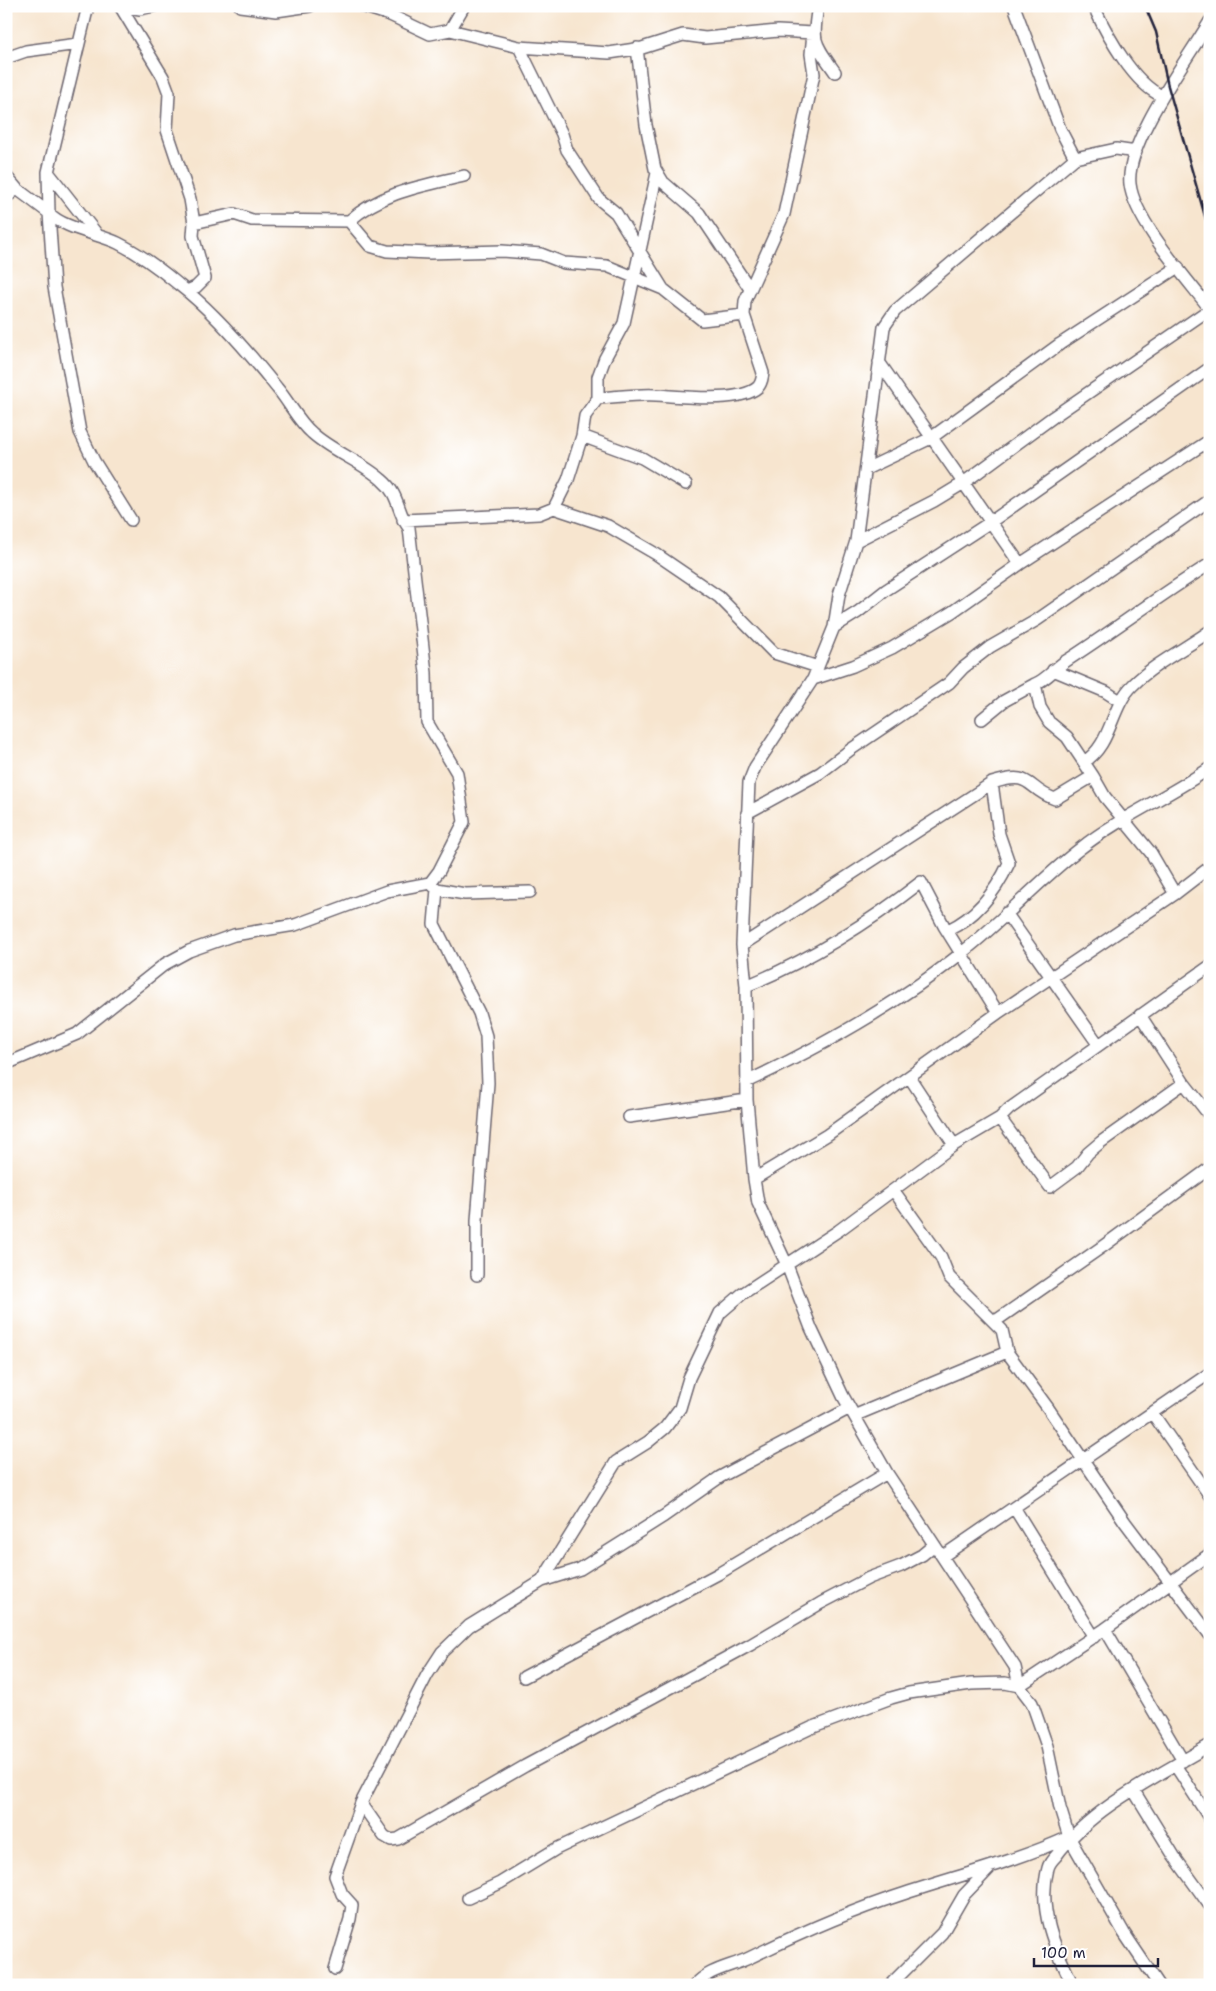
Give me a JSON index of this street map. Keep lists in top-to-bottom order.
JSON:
{
  "scale_bar": "100 m"
}
